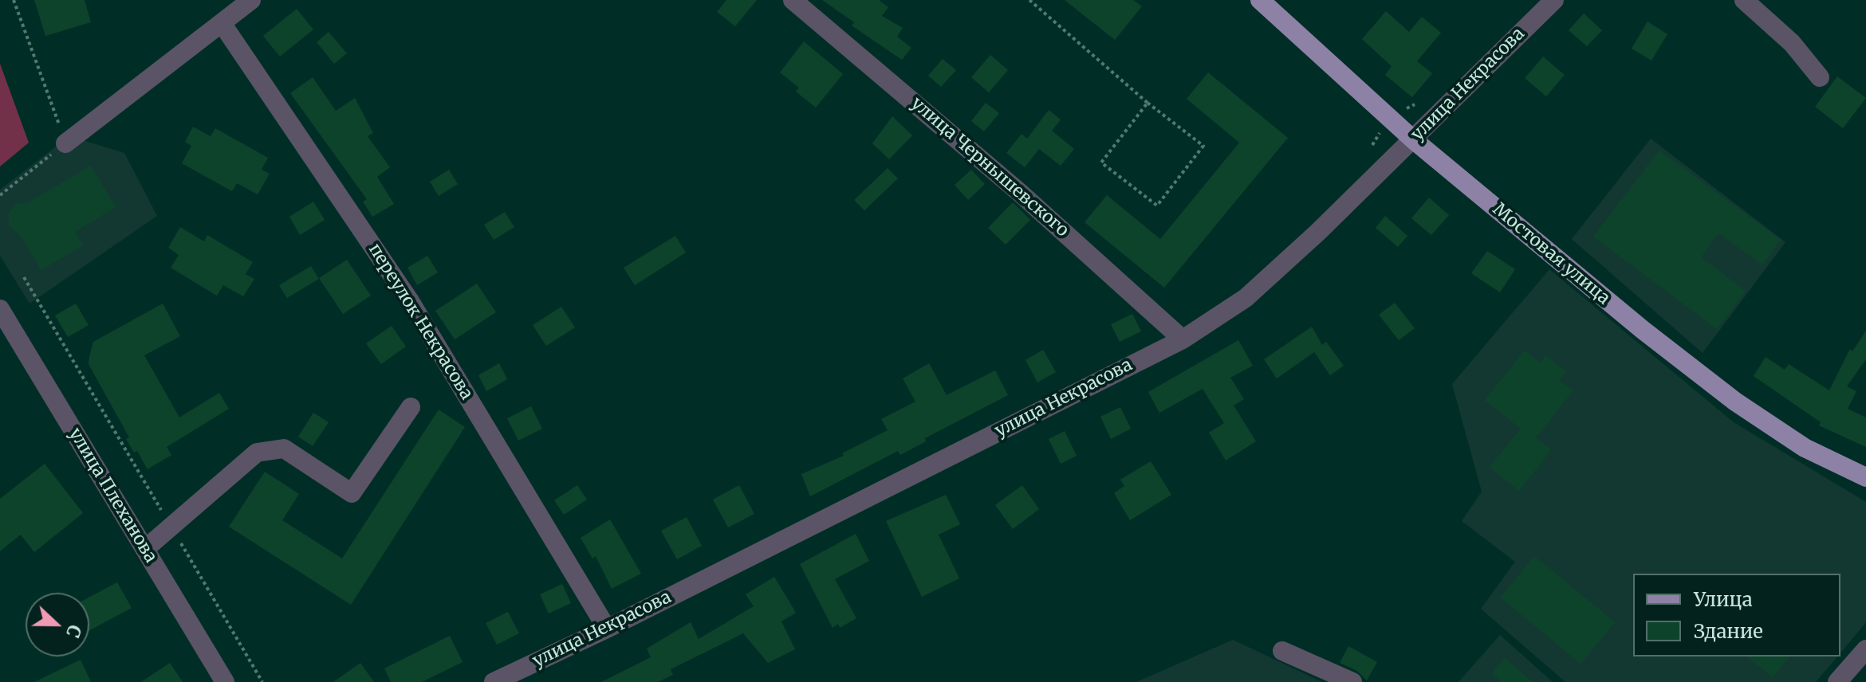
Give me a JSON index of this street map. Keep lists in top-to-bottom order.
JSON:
{
  "streets": {
    "main road": ["Мостовая улица"],
    "street": [
      "улица Некрасова",
      "улица Чернышевского",
      "переулок Некрасова",
      "улица Плеханова"
    ]
  },
  "crossings": [
    ["улица Некрасова", "улица Чернышевского"],
    ["улица Некрасова", "Мостовая улица"],
    ["улица Некрасова", "переулок Некрасова"]
  ],
  "legend": ["Улица", "Здание"],
  "north": "right"
}
